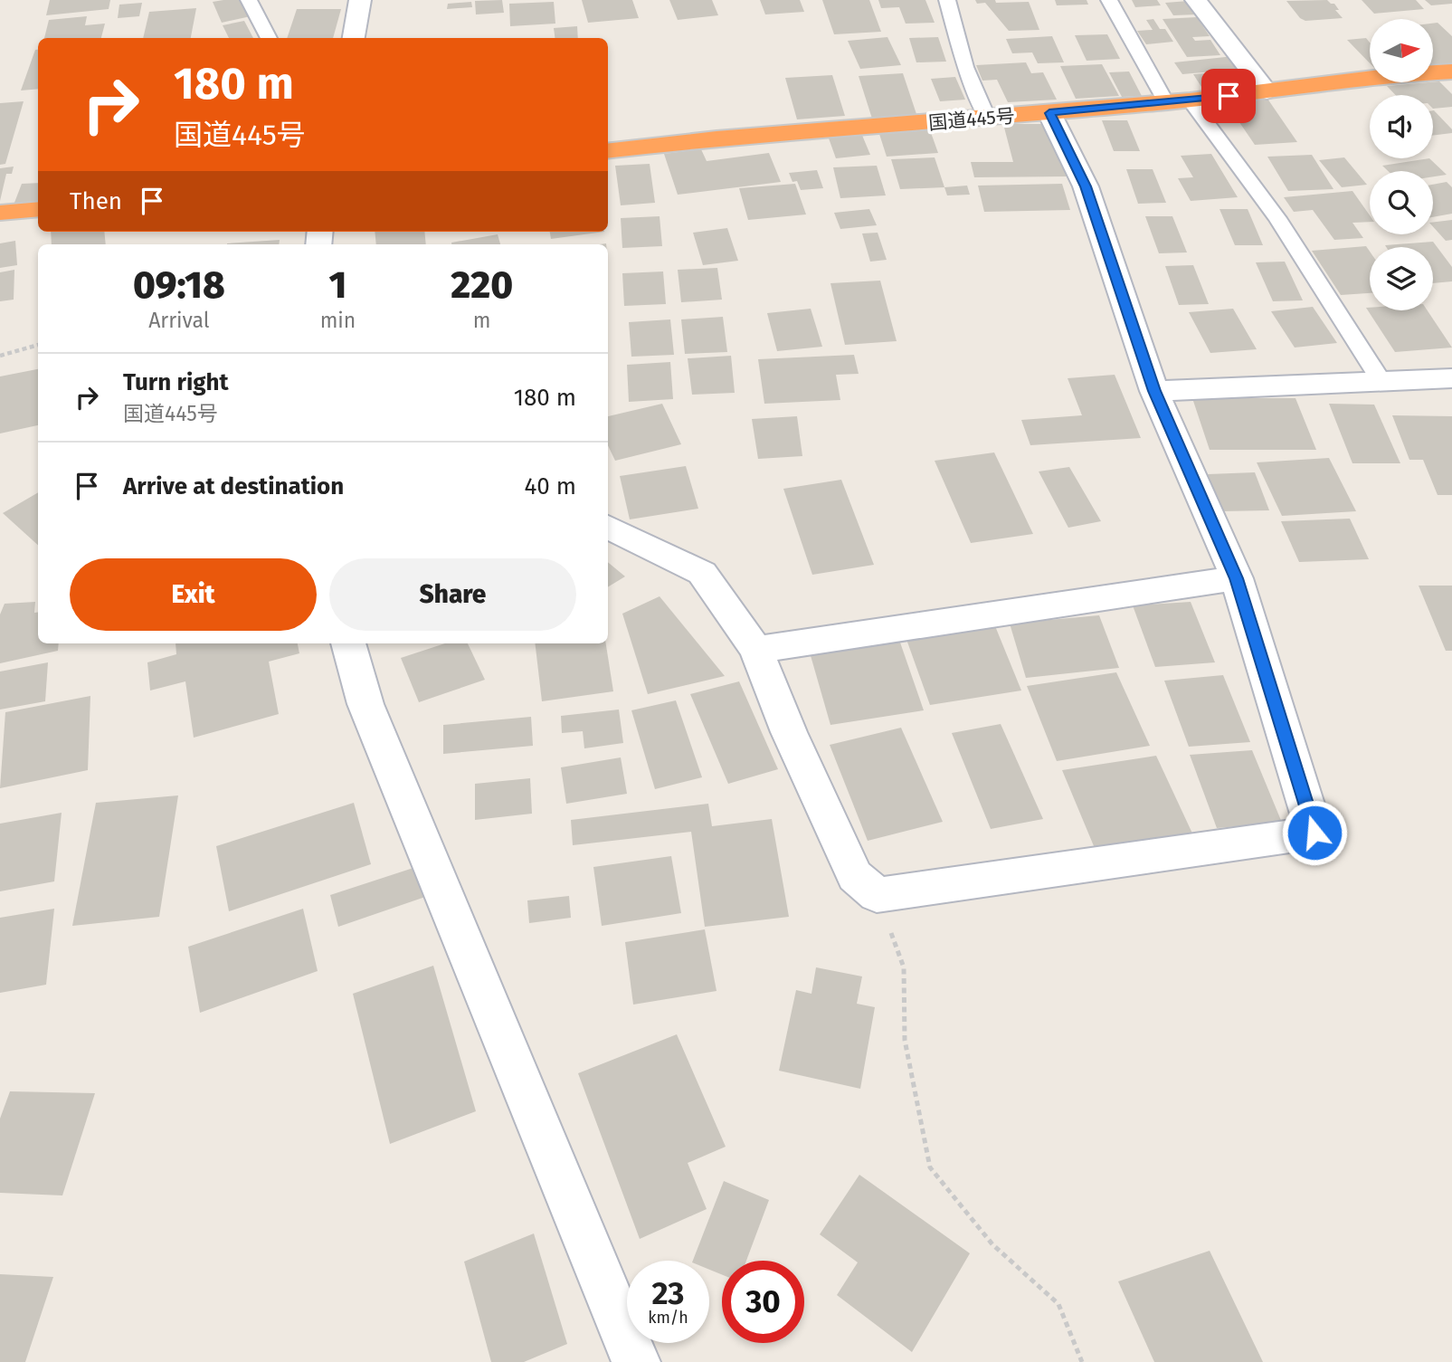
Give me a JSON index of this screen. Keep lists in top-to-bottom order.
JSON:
{
  "streets": {
    "highway": ["国道445号"]
  },
  "north": "right",
  "page": {
    "turn": ["180 m", "国道445号"],
    "then": "Then",
    "eta": [
      "09:18",
      "Arrival",
      "1",
      "min",
      "220",
      "m"
    ],
    "list": [
      {
        "name": "Turn right",
        "note": "国道445号",
        "value": "180 m"
      },
      {
        "name": "Arrive at destination",
        "value": "40 m"
      }
    ],
    "buttons": ["Exit", "Share"],
    "speed": "23 km/h",
    "limit": "30"
  }
}
